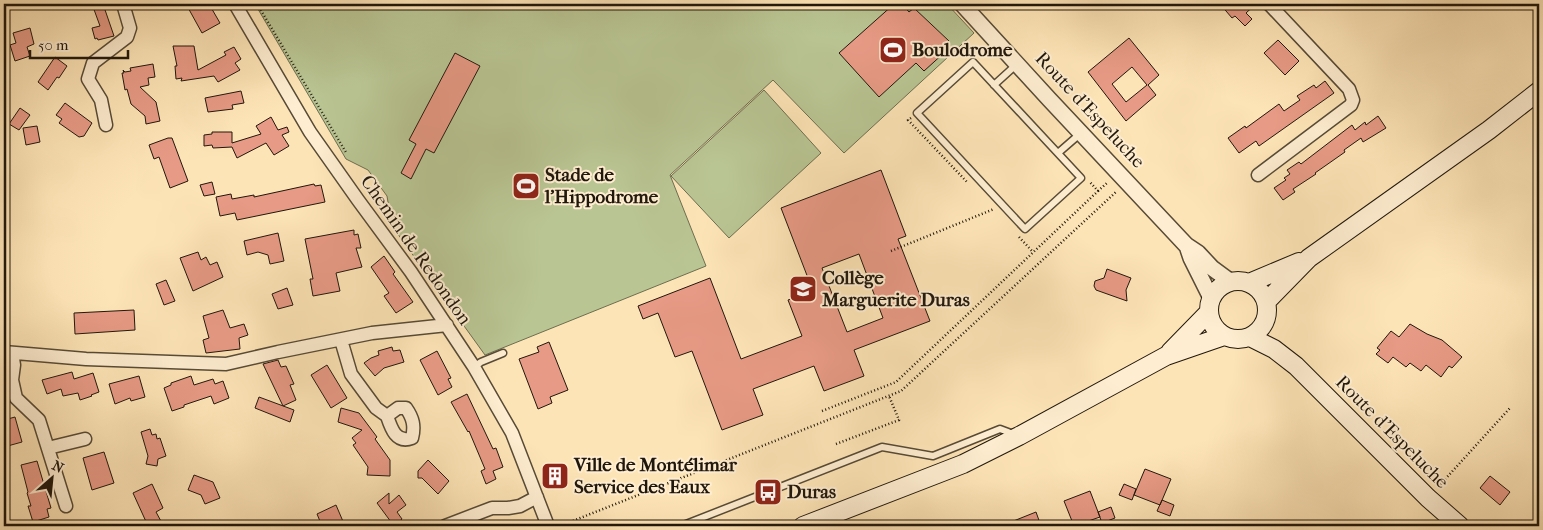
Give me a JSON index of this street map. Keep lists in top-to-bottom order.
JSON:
{
  "streets": {
    "main road": ["Route d'Espeluche"],
    "street": ["Chemin de Redondon"]
  },
  "places": {
    "sports": ["Boulodrome", "Stade de l'Hippodrome"],
    "school or university": ["Collège Marguerite Duras"],
    "building": ["Ville de Montélimar Service des Eaux"],
    "bus stop": ["Duras"]
  },
  "scale_bar": "50 m",
  "north": "top right"
}
